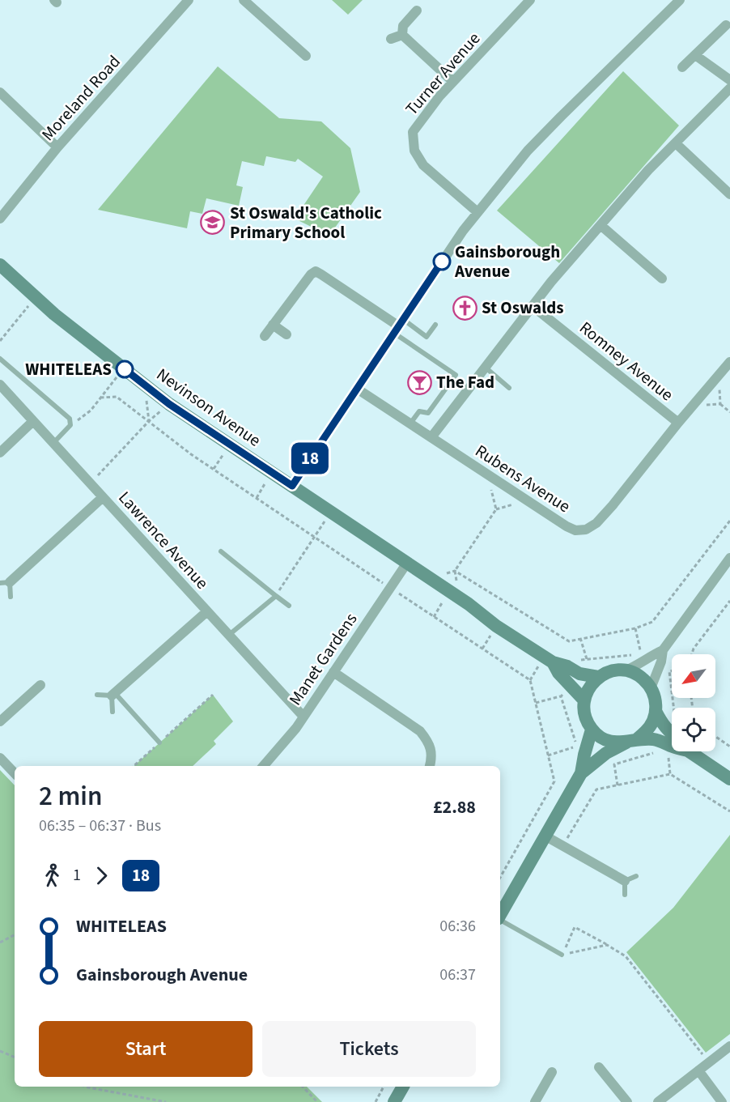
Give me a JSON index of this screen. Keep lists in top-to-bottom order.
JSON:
{
  "streets": {
    "street": [
      "Turner Avenue",
      "Moreland Road",
      "Romney Avenue",
      "Nevinson Avenue",
      "Rubens Avenue",
      "Lawrence Avenue",
      "Manet Gardens"
    ]
  },
  "crossings": [
    ["Romney Avenue", "Rubens Avenue"],
    ["Nevinson Avenue", "Manet Gardens"],
    ["Lawrence Avenue", "Manet Gardens"]
  ],
  "places": {
    "school or university": ["St Oswald's Catholic Primary School"],
    "other": ["Gainsborough Avenue", "WHITELEAS"],
    "church": ["St Oswalds"],
    "bar": ["The Fad"]
  },
  "lines": ["bus line 18"],
  "north": "bottom left",
  "page": {
    "on_map": "18",
    "heading": ["2 min", "06:35 – 06:37 · Bus", "£2.88"],
    "legs": ["1", "18"],
    "list": [
      {
        "name": "WHITELEAS",
        "value": "06:36"
      },
      {
        "name": "Gainsborough Avenue",
        "value": "06:37"
      }
    ],
    "buttons": ["Start", "Tickets"]
  }
}
